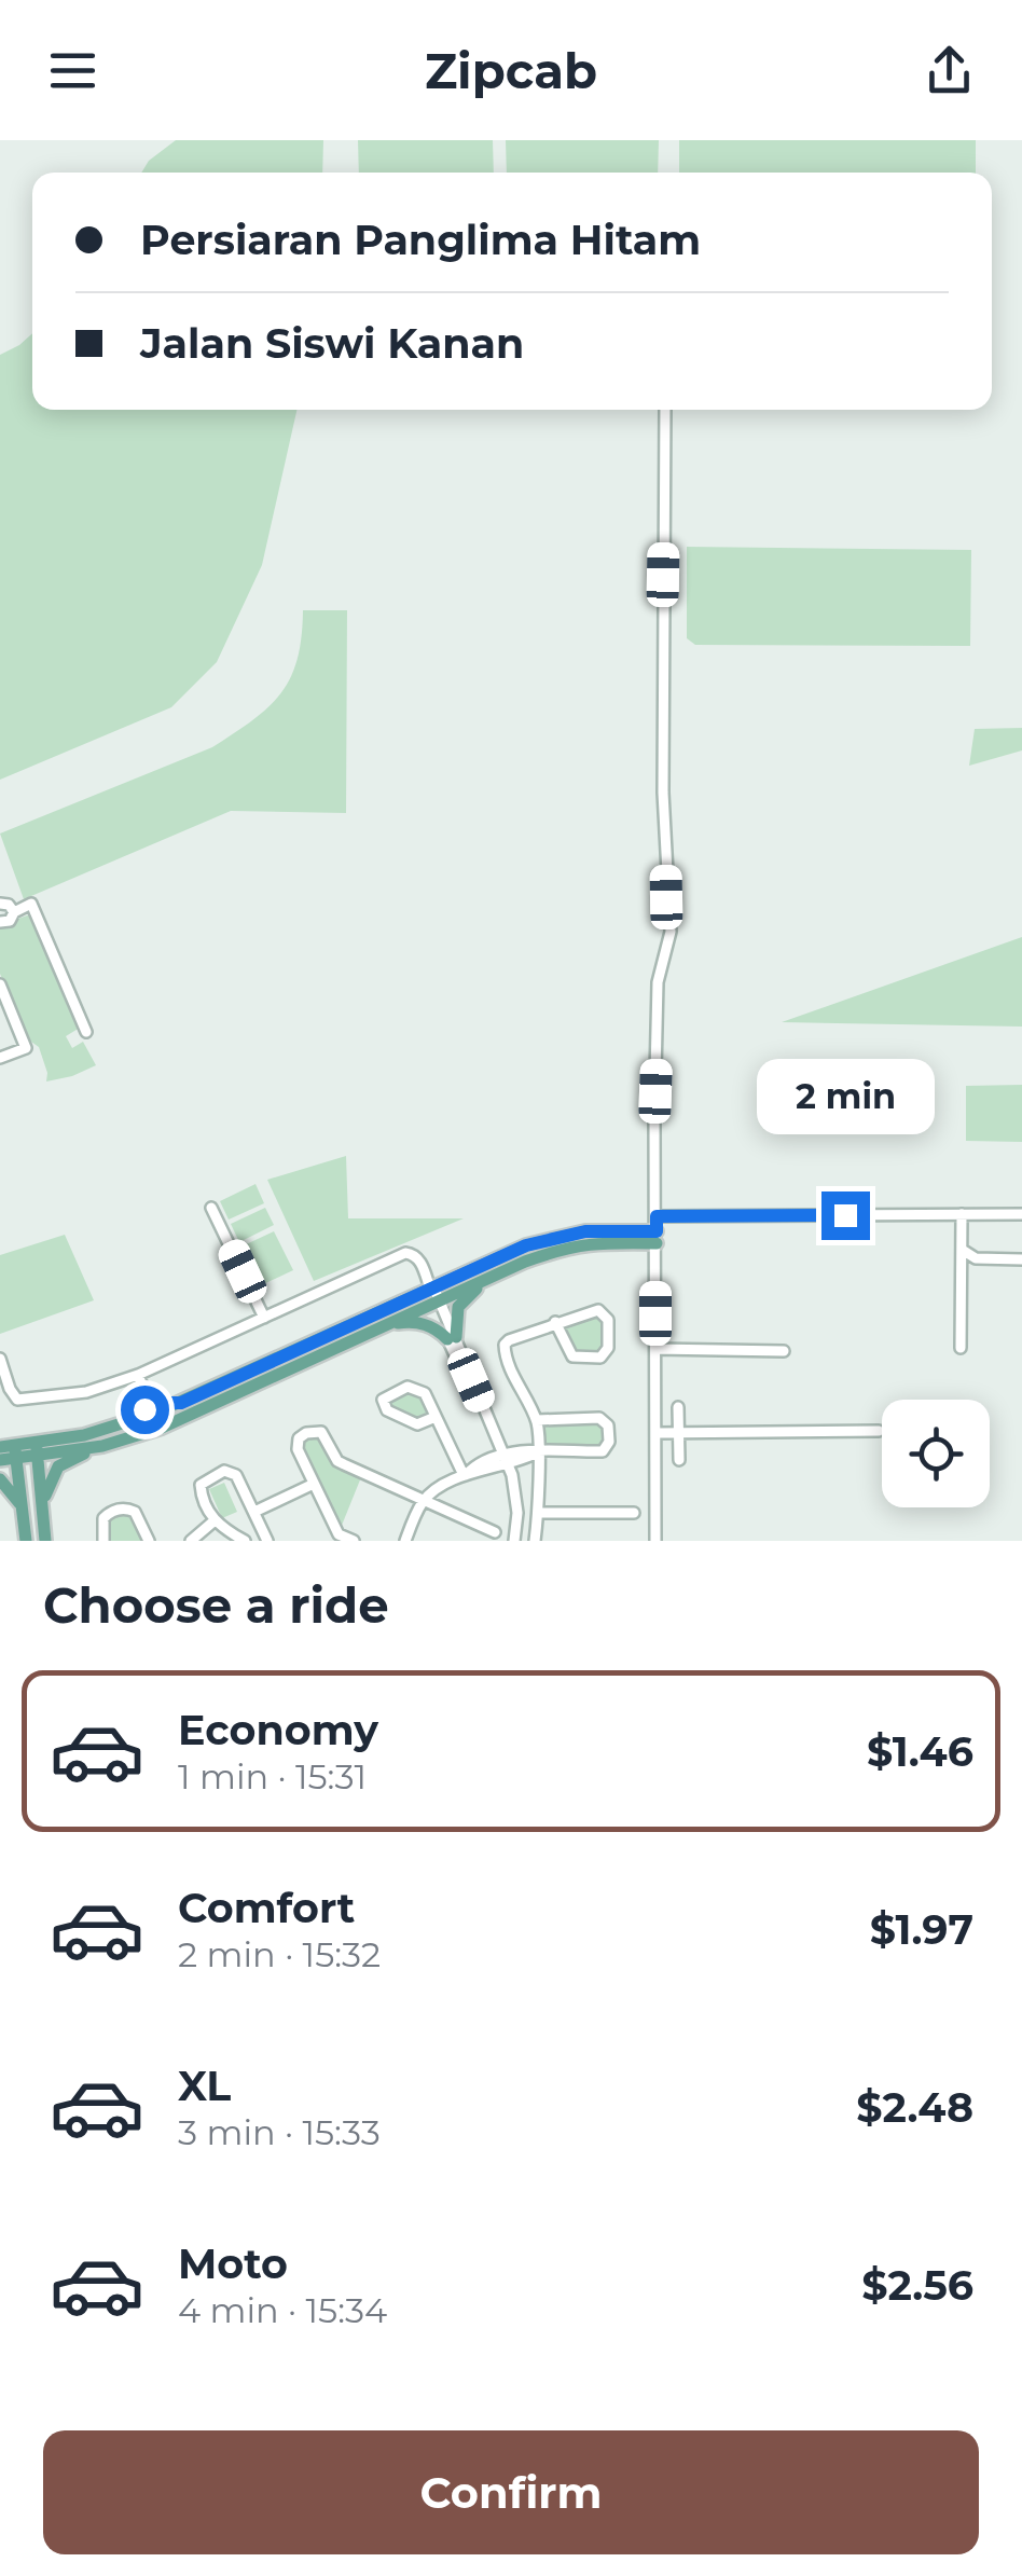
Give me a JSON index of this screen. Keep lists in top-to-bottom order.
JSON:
{
  "page": {
    "header": "Zipcab",
    "banner": ["Persiaran Panglima Hitam", "Jalan Siswi Kanan"],
    "bubble": "2 min",
    "heading": "Choose a ride",
    "list": [
      {
        "name": "Economy",
        "note": "1 min · 15:31",
        "value": "$1.46"
      },
      {
        "name": "Comfort",
        "note": "2 min · 15:32",
        "value": "$1.97"
      },
      {
        "name": "XL",
        "note": "3 min · 15:33",
        "value": "$2.48"
      },
      {
        "name": "Moto",
        "note": "4 min · 15:34",
        "value": "$2.56"
      }
    ],
    "buttons": "Confirm"
  }
}
